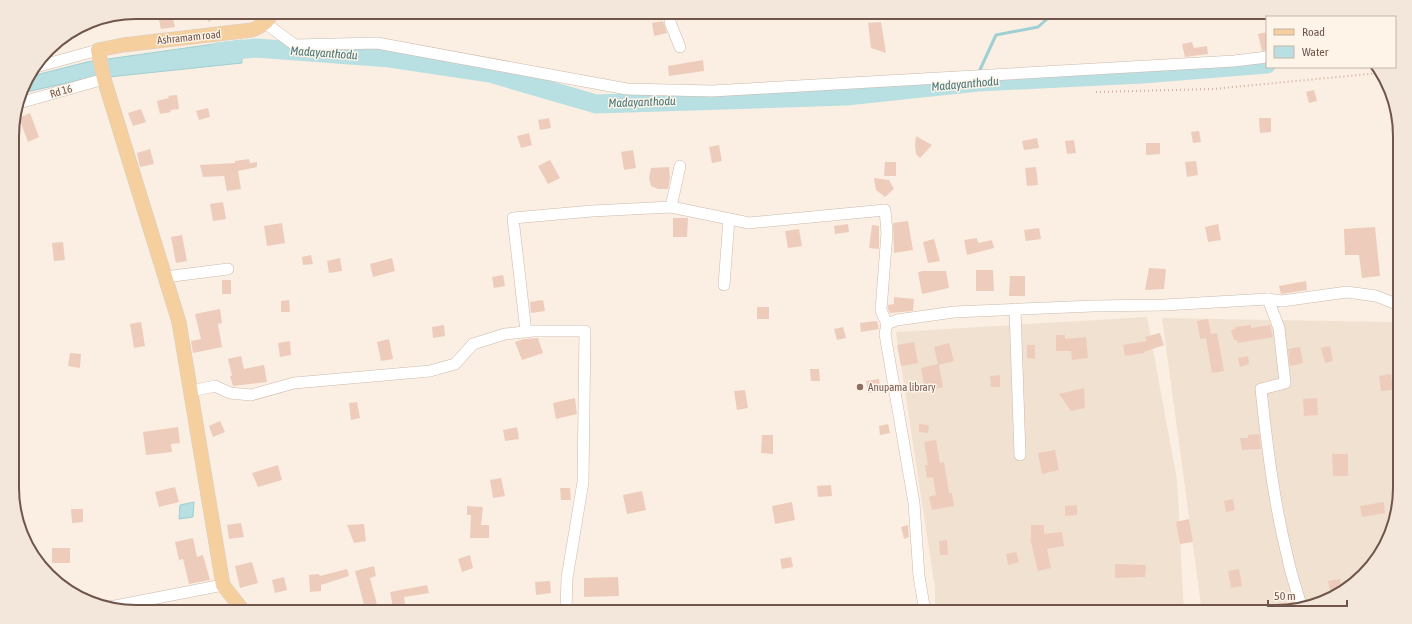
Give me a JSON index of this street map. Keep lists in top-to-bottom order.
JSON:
{
  "streets": {
    "main road": ["Ashramam road"],
    "street": ["Rd 16"]
  },
  "water": ["Madayanthodu"],
  "places": ["Anupama library"],
  "legend": ["Road", "Water"],
  "scale_bar": "50 m"
}
